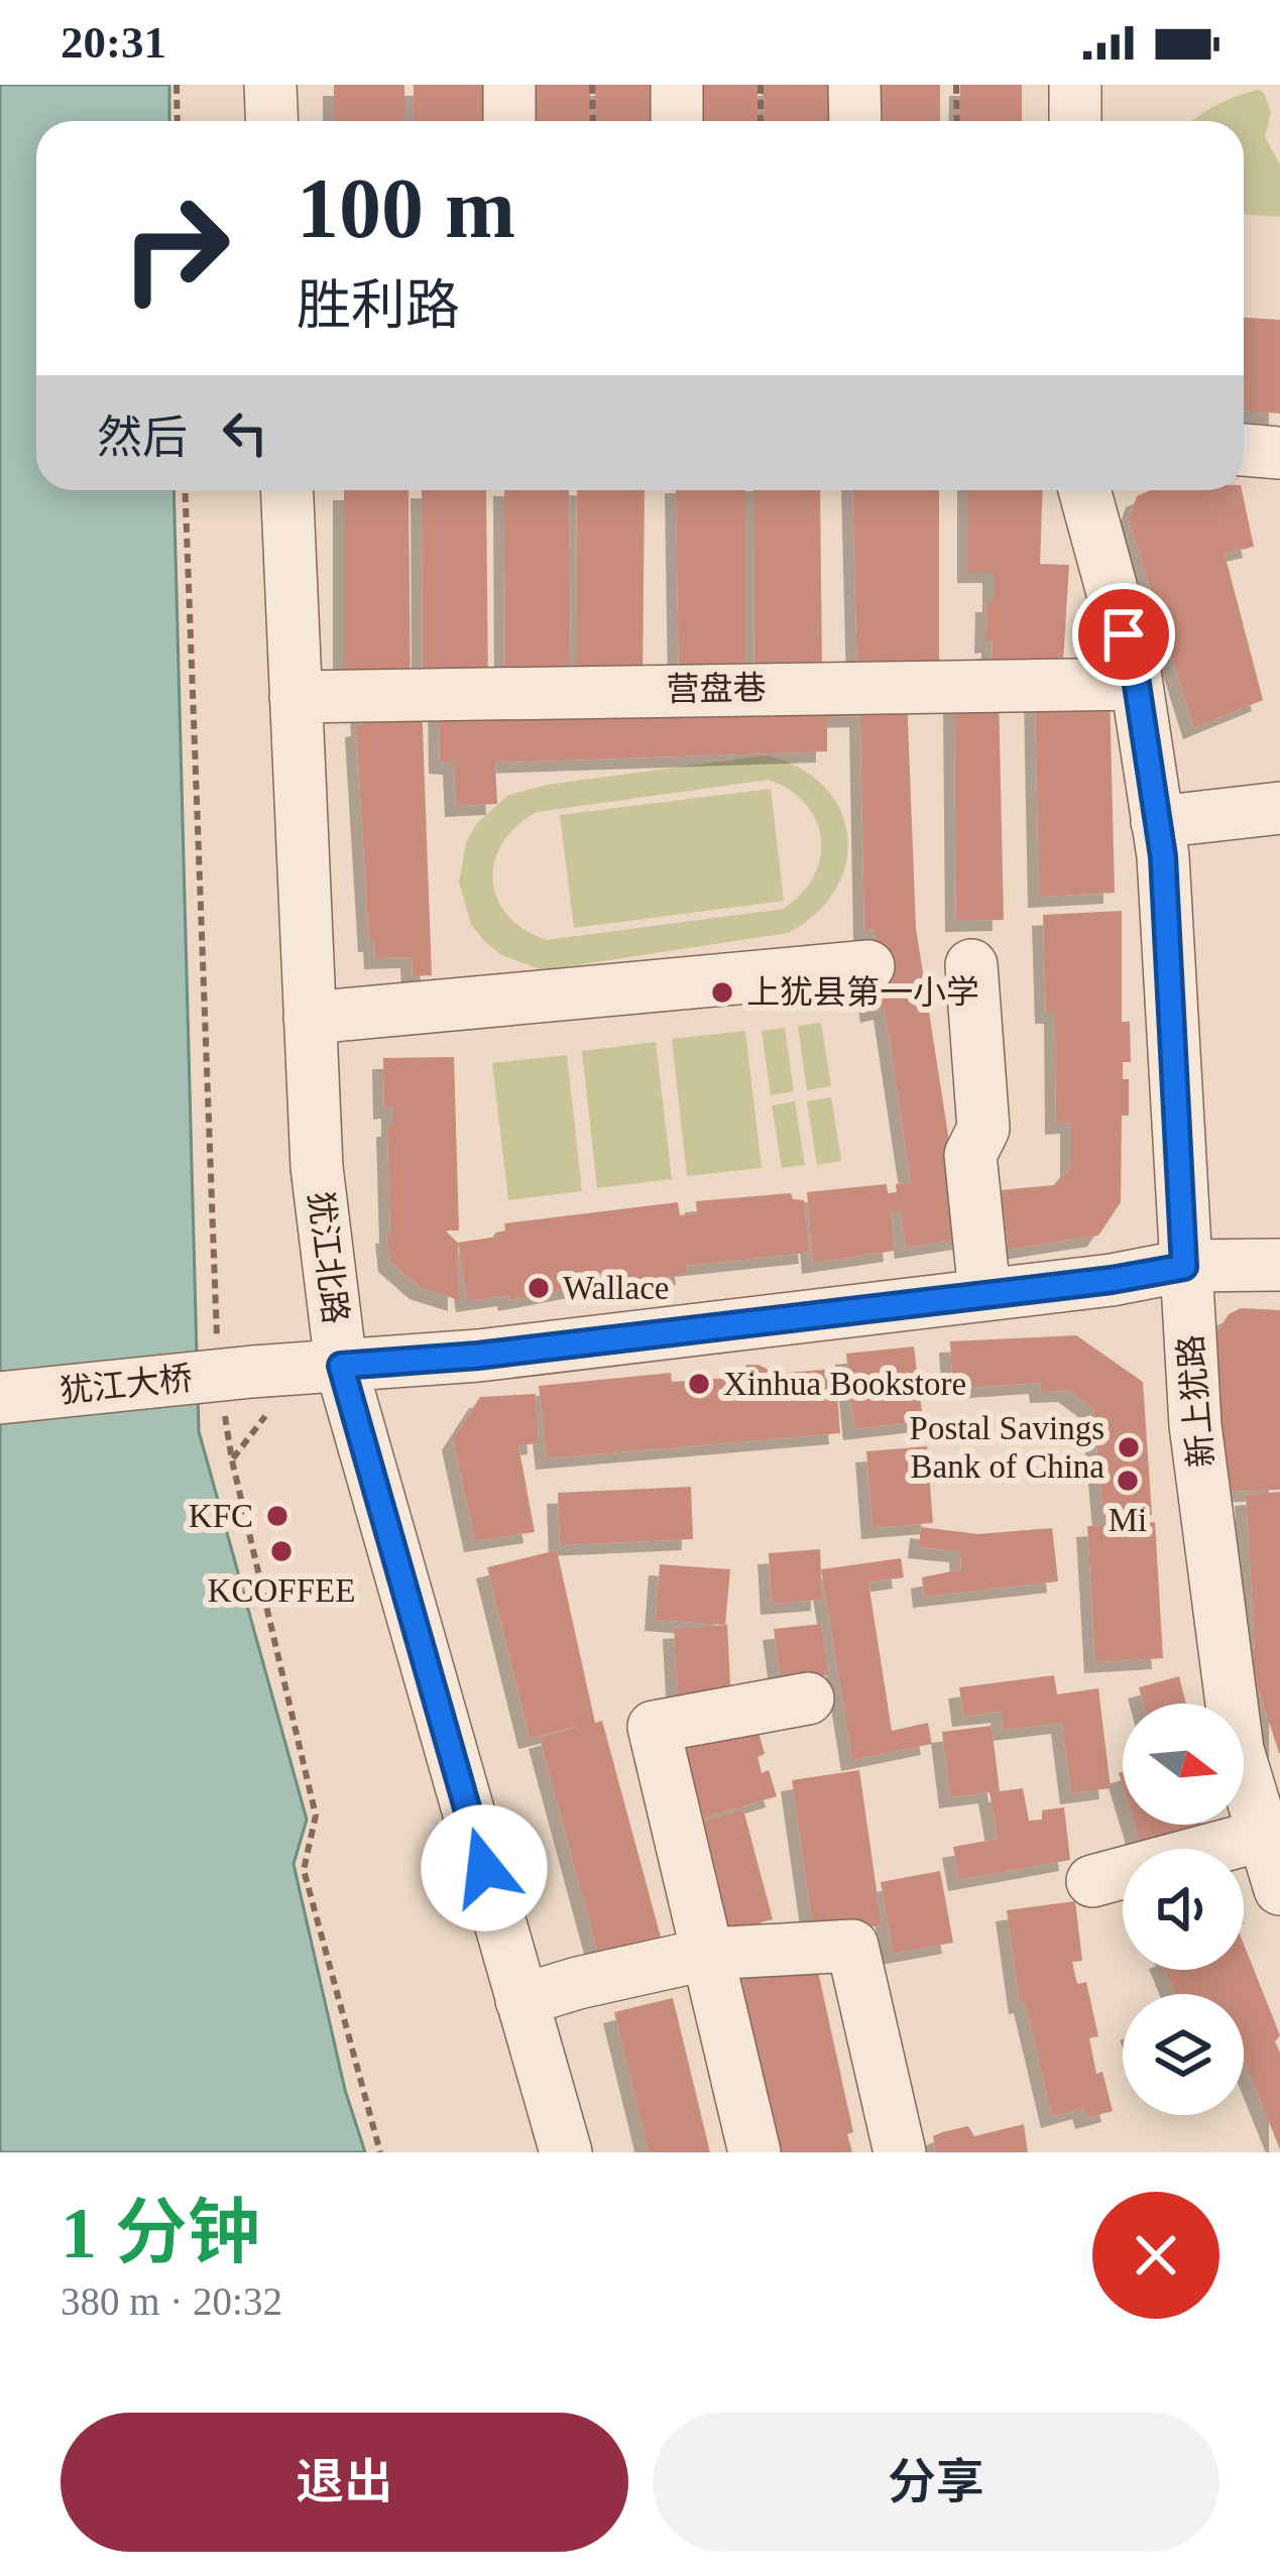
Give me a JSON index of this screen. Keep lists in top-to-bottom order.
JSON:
{
  "streets": {
    "street": [
      "营盘巷",
      "犹江北路",
      "犹江大桥",
      "新上犹路"
    ]
  },
  "crossings": [
    ["营盘巷", "犹江北路"],
    ["营盘巷", "新上犹路"],
    ["犹江北路", "犹江大桥"],
    ["犹江大桥", "新上犹路"]
  ],
  "places": [
    "上犹县第一小学",
    "Wallace",
    "Xinhua Bookstore",
    "Postal Savings Bank of China",
    "Mi",
    "KFC",
    "KCOFFEE"
  ],
  "north": "right",
  "page": {
    "status": "20:31",
    "turn": ["100 m", "胜利路"],
    "then": "然后",
    "heading": ["1 分钟", "380 m · 20:32"],
    "buttons": ["退出", "分享"]
  }
}
